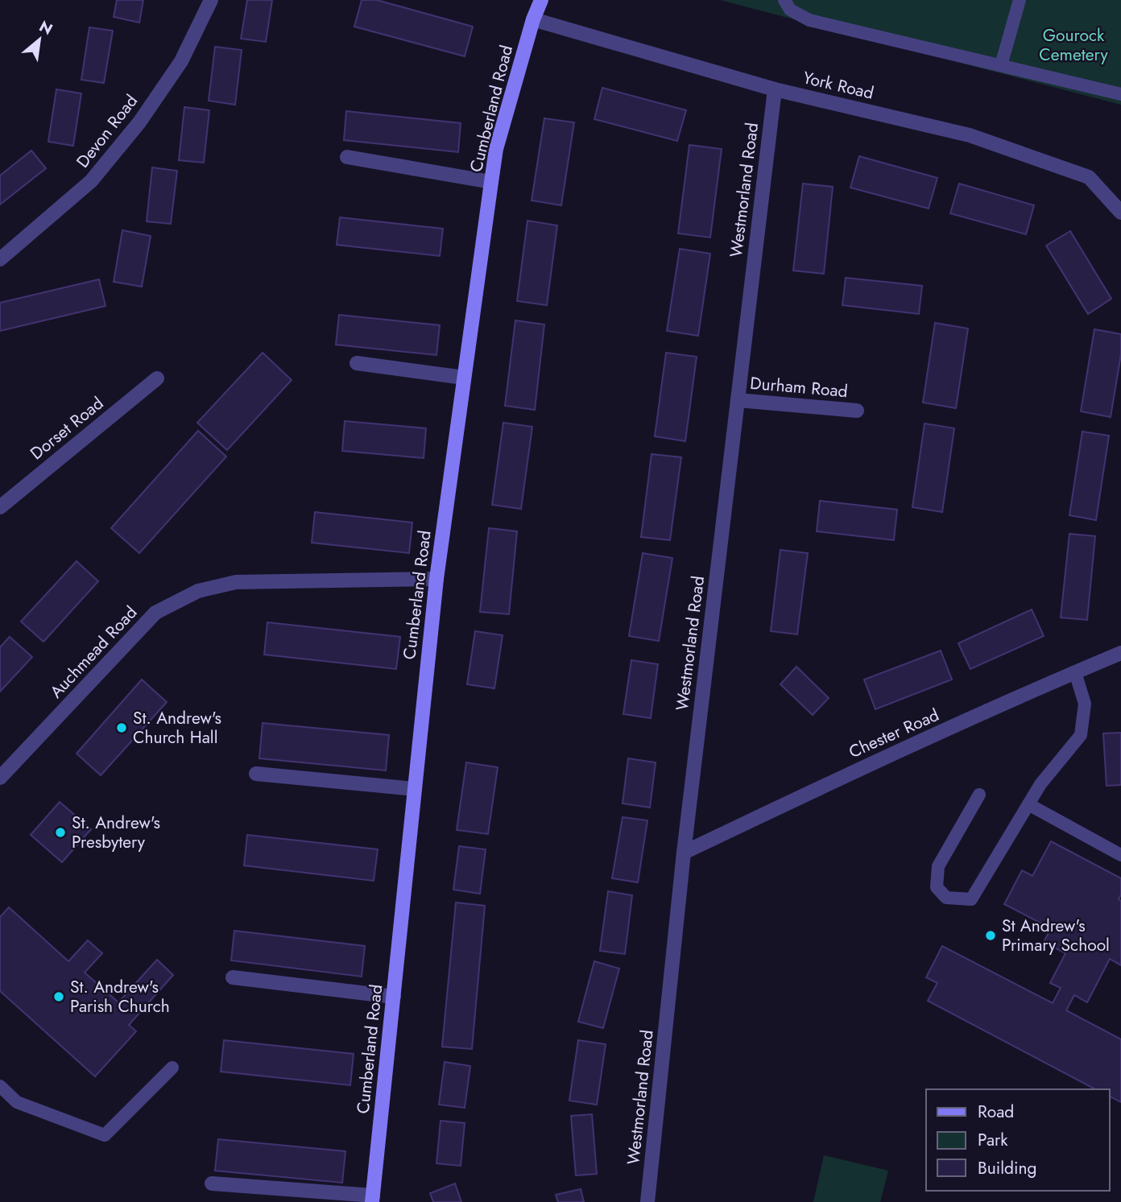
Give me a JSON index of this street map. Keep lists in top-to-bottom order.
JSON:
{
  "streets": {
    "street": [
      "York Road",
      "Cumberland Road",
      "Devon Road",
      "Westmorland Road",
      "Durham Road",
      "Dorset Road",
      "Auchmead Road",
      "Chester Road"
    ]
  },
  "crossings": [
    ["York Road", "Cumberland Road"],
    ["York Road", "Westmorland Road"],
    ["Cumberland Road", "Auchmead Road"],
    ["Westmorland Road", "Durham Road"],
    ["Westmorland Road", "Chester Road"]
  ],
  "parks": ["Gourock Cemetery"],
  "places": [
    "St. Andrew's Church Hall",
    "St. Andrew's Presbytery",
    "St Andrew's Primary School",
    "St. Andrew's Parish Church"
  ],
  "legend": ["Road", "Park", "Building"],
  "north": "top right"
}
